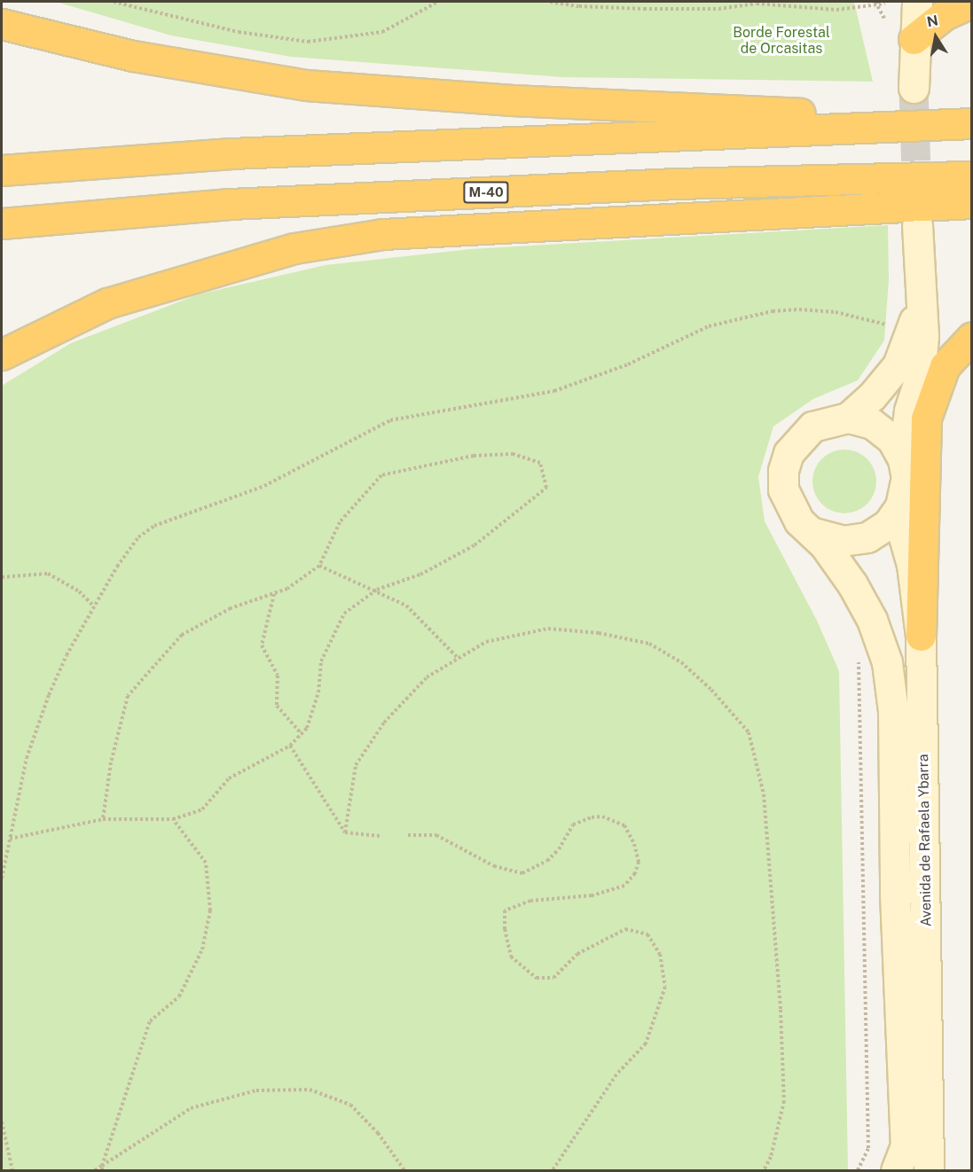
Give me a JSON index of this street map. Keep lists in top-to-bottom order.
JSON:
{
  "streets": {
    "highway": ["M-40"],
    "main road": ["Avenida de Rafaela Ybarra"]
  },
  "parks": ["Borde Forestal de Orcasitas"],
  "north": "top"
}
